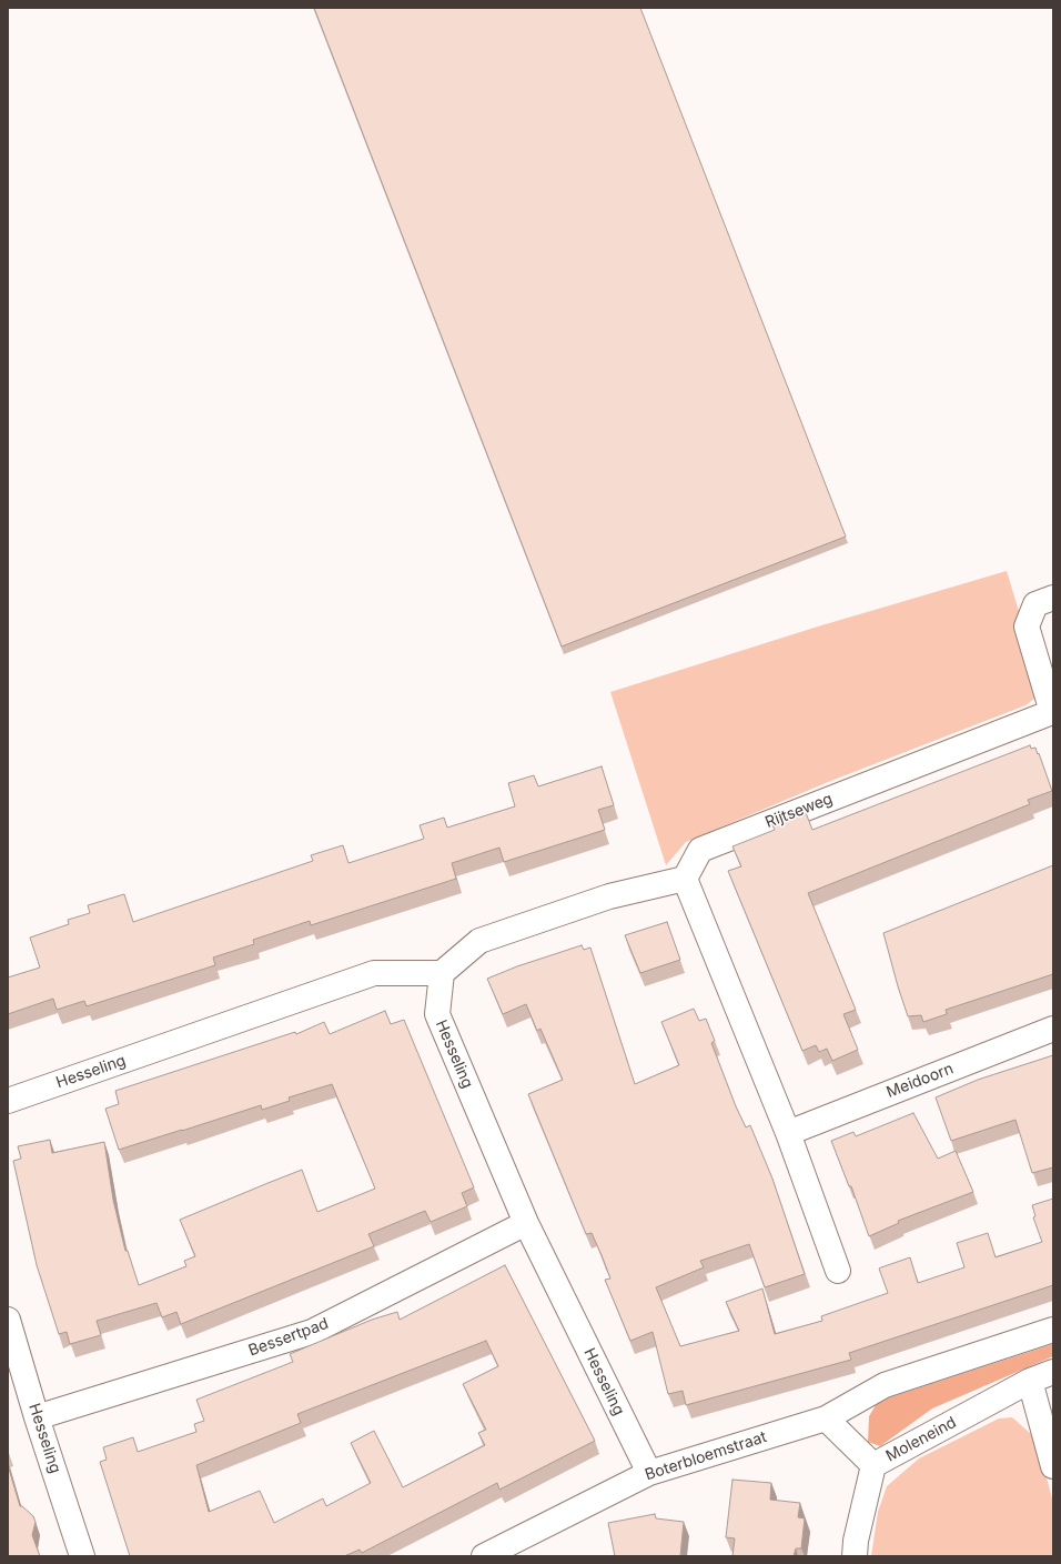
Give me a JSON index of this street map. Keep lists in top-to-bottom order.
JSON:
{
  "streets": {
    "street": [
      "Rijtseweg",
      "Hesseling",
      "Meidoorn",
      "Bessertpad",
      "Moleneind",
      "Boterbloemstraat"
    ]
  },
  "crossings": [
    ["Hesseling", "Bessertpad"],
    ["Hesseling", "Boterbloemstraat"]
  ]
}
